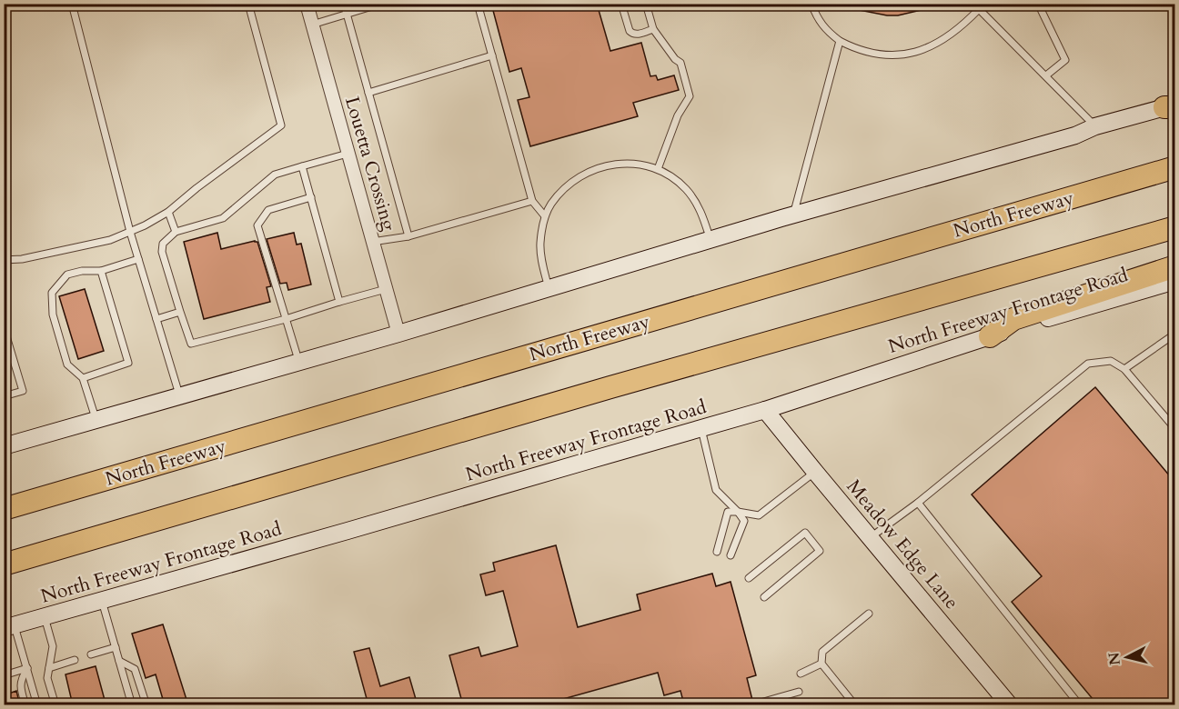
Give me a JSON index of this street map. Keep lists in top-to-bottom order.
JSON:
{
  "streets": {
    "highway": ["North Freeway"],
    "main road": ["North Freeway Frontage Road", "Meadow Edge Lane"],
    "street": ["Louetta Crossing"]
  },
  "crossings": [
    ["North Freeway Frontage Road", "Meadow Edge Lane"]
  ],
  "north": "left"
}
